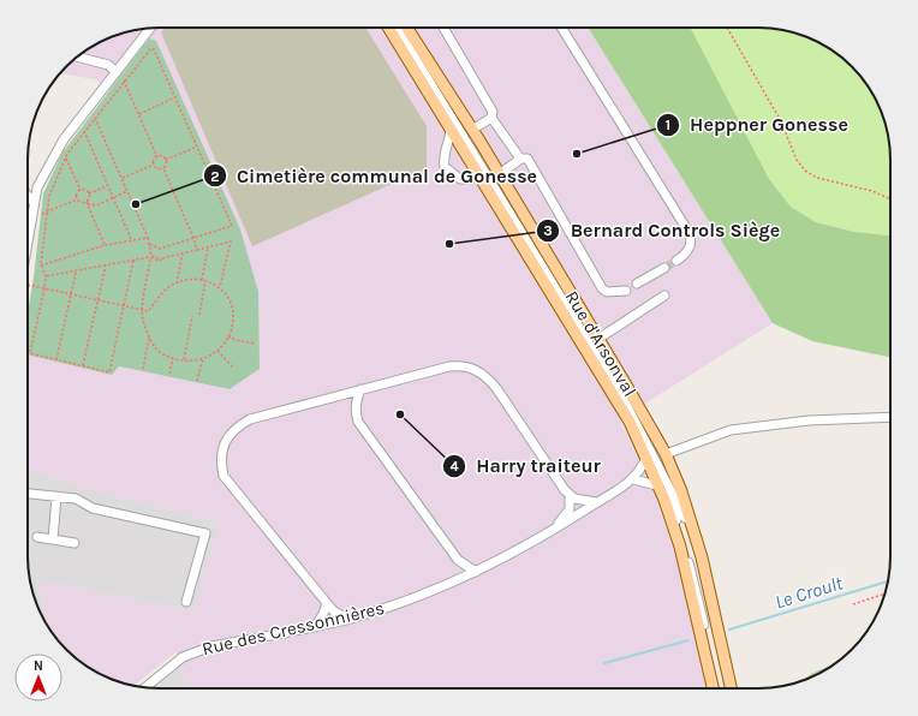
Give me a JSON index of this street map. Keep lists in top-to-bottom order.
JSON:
{
  "streets": {
    "main road": ["Rue d'Arsonval"],
    "street": ["Rue des Cressonnières"]
  },
  "water": ["Le Croult"],
  "places": [
    "Heppner Gonesse",
    "Cimetière communal de Gonesse",
    "Bernard Controls Siège",
    "Harry traiteur"
  ],
  "north": "top"
}
